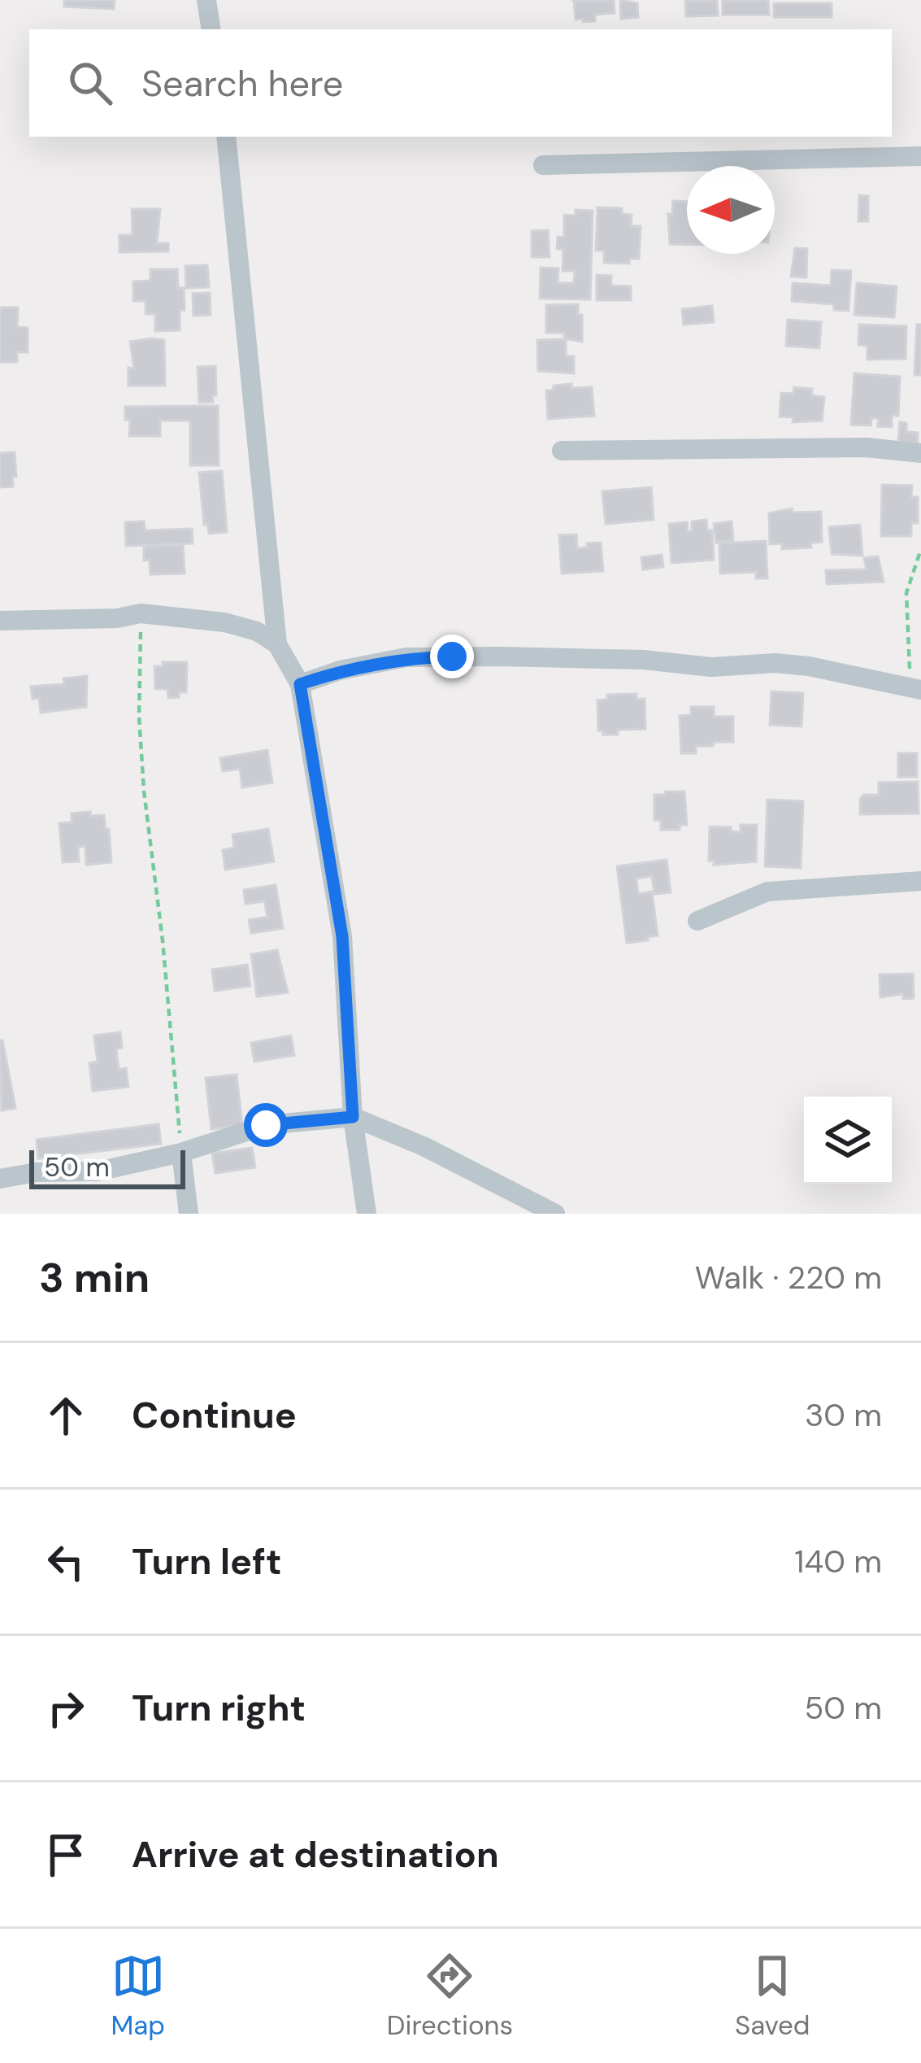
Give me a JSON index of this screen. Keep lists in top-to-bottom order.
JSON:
{
  "scale_bar": "50 m",
  "north": "left",
  "page": {
    "search": "Search here",
    "scale": "50 m",
    "heading": ["3 min", "Walk · 220 m"],
    "list": [
      ["Continue", "30 m"],
      ["Turn left", "140 m"],
      ["Turn right", "50 m"],
      "Arrive at destination"
    ],
    "nav": ["Map", "Directions", "Saved"]
  }
}
